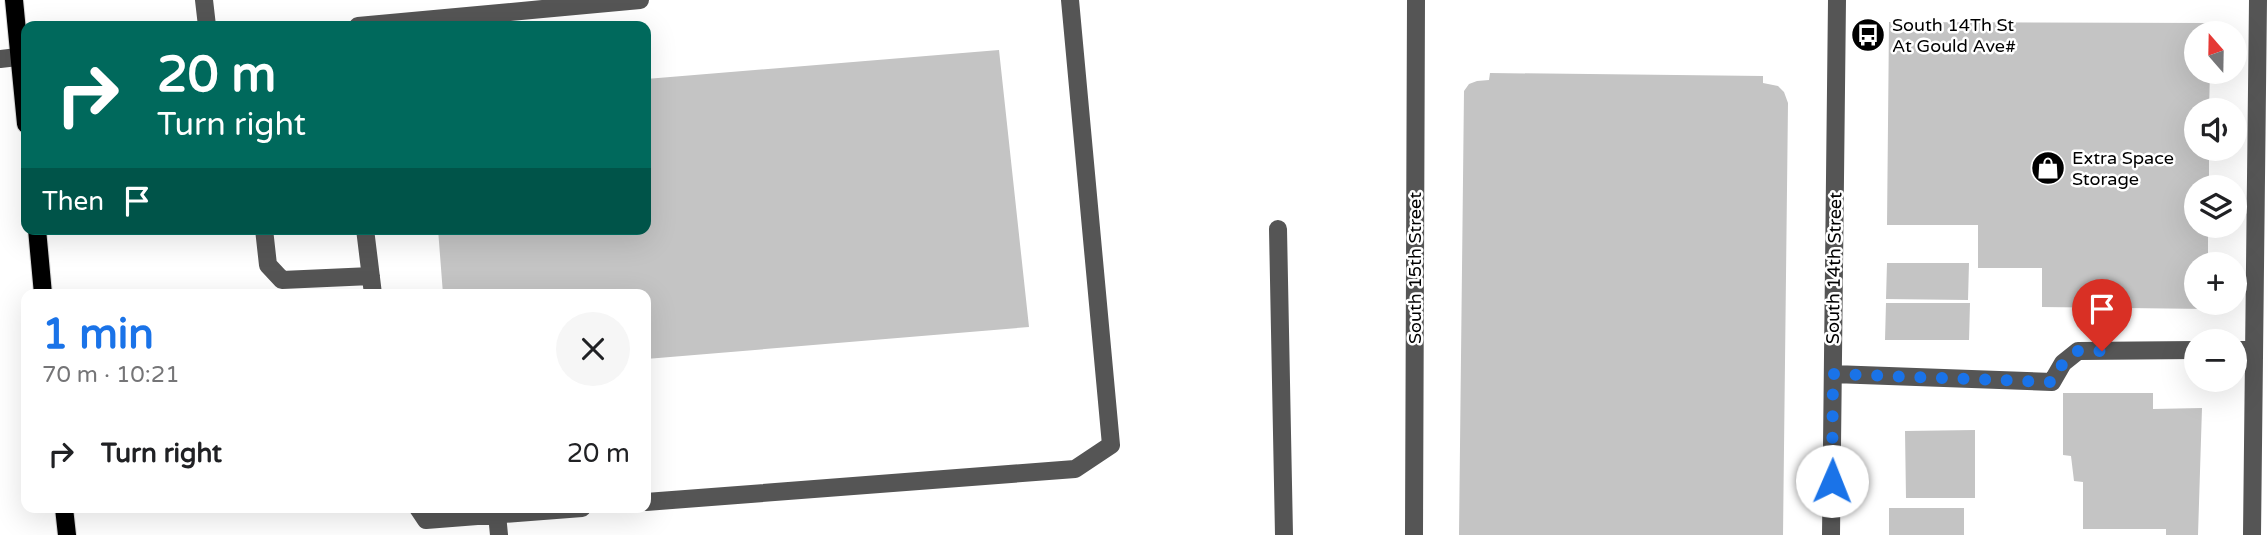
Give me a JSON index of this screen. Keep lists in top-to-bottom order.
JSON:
{
  "streets": {
    "street": ["South 15th Street", "South 14th Street"]
  },
  "places": {
    "bus stop": ["South 14Th St At Gould Ave#"],
    "shop": ["Extra Space Storage"]
  },
  "north": "top",
  "page": {
    "map_buttons": ["+", "−"],
    "turn": ["20 m", "Turn right"],
    "then": "Then",
    "heading": ["1 min", "70 m · 10:21"],
    "list": [
      {
        "name": "Turn right",
        "value": "20 m"
      }
    ]
  }
}
